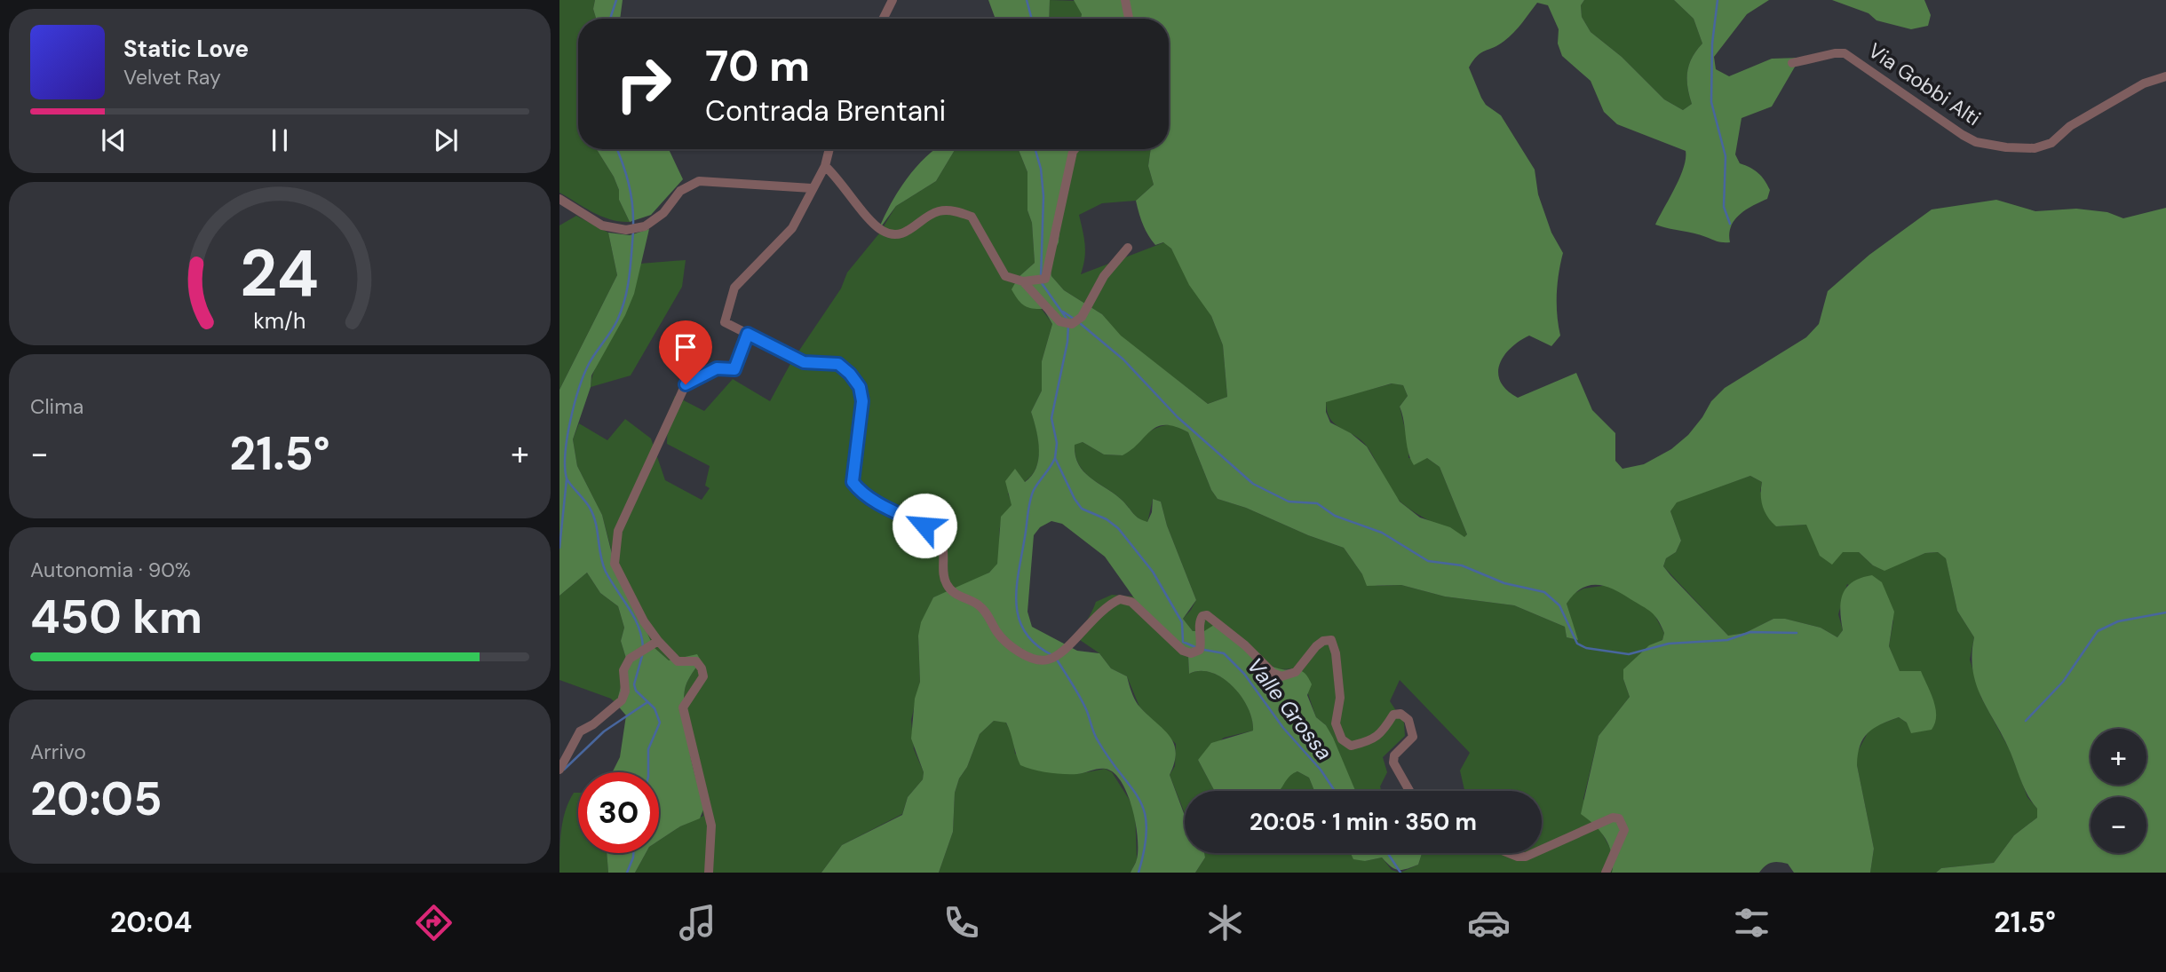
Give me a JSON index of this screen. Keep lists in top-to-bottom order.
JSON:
{
  "streets": {
    "street": ["Via Gobbi Alti"]
  },
  "water": ["Valle Grossa"],
  "page": {
    "turn": ["70 m", "Contrada Brentani"],
    "song": ["Static Love", "Velvet Ray"],
    "tile": [
      "Clima",
      ["Autonomia · 90%", "450 km"],
      ["Arrivo", "20:05"]
    ],
    "heat": ["−", "21.5°", "+"],
    "map_buttons": ["+", "−"],
    "limit": "30",
    "trip": "20:05 · 1 min · 350 m",
    "tabs": ["20:04", "21.5°"],
    "gauge": ["24", "km/h"]
  }
}
